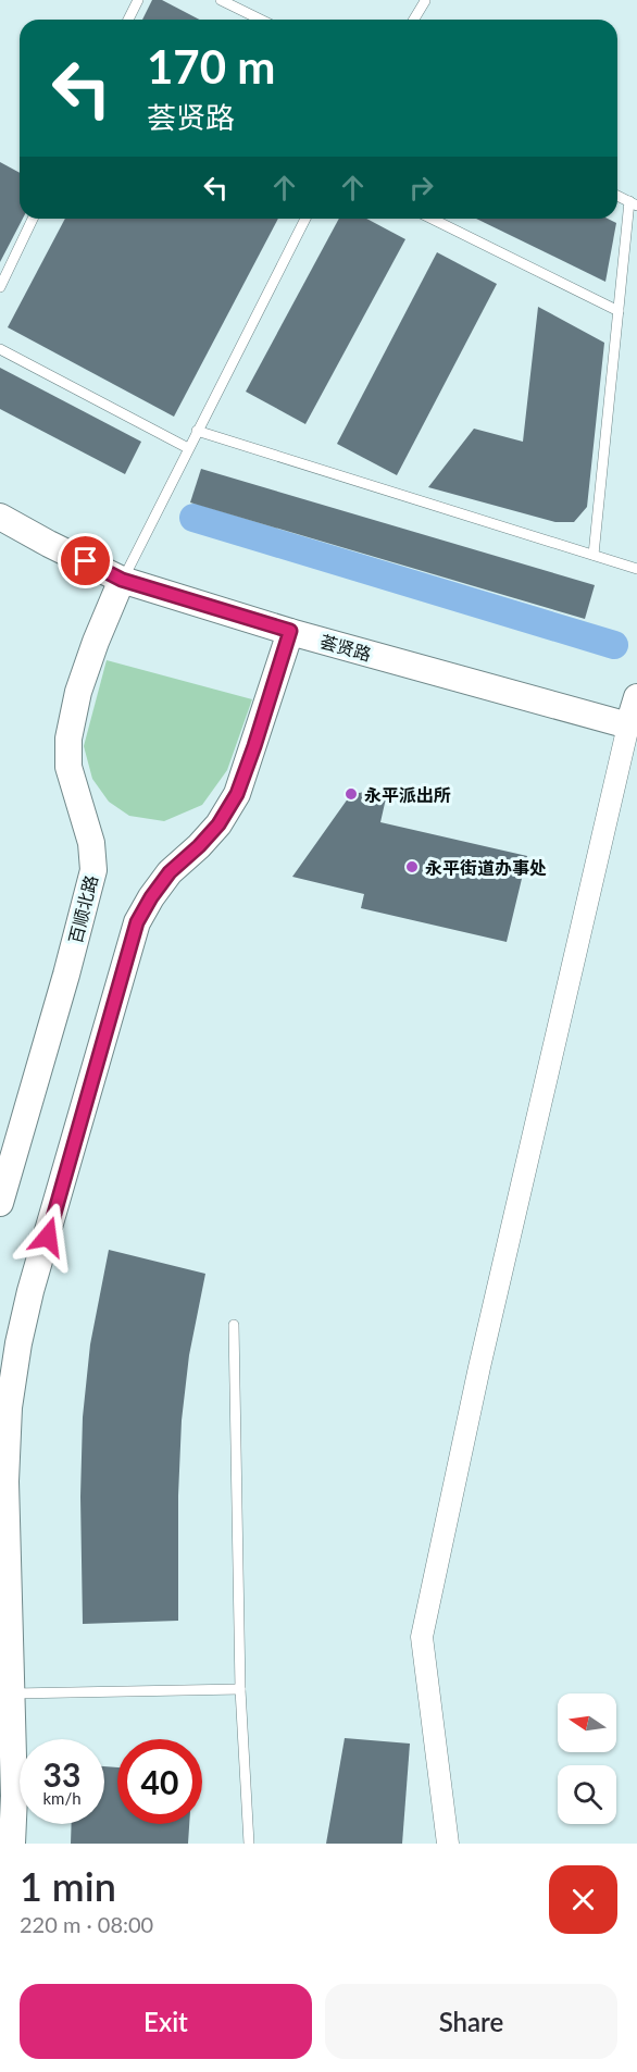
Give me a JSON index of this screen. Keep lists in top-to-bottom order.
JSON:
{
  "streets": {
    "street": ["荟贤路", "百顺北路"]
  },
  "crossings": [
    ["荟贤路", "百顺北路"]
  ],
  "places": ["永平派出所", "永平街道办事处"],
  "north": "left",
  "page": {
    "turn": ["170 m", "荟贤路"],
    "speed": "33 km/h",
    "limit": "40",
    "heading": ["1 min", "220 m · 08:00"],
    "buttons": ["Exit", "Share"]
  }
}
